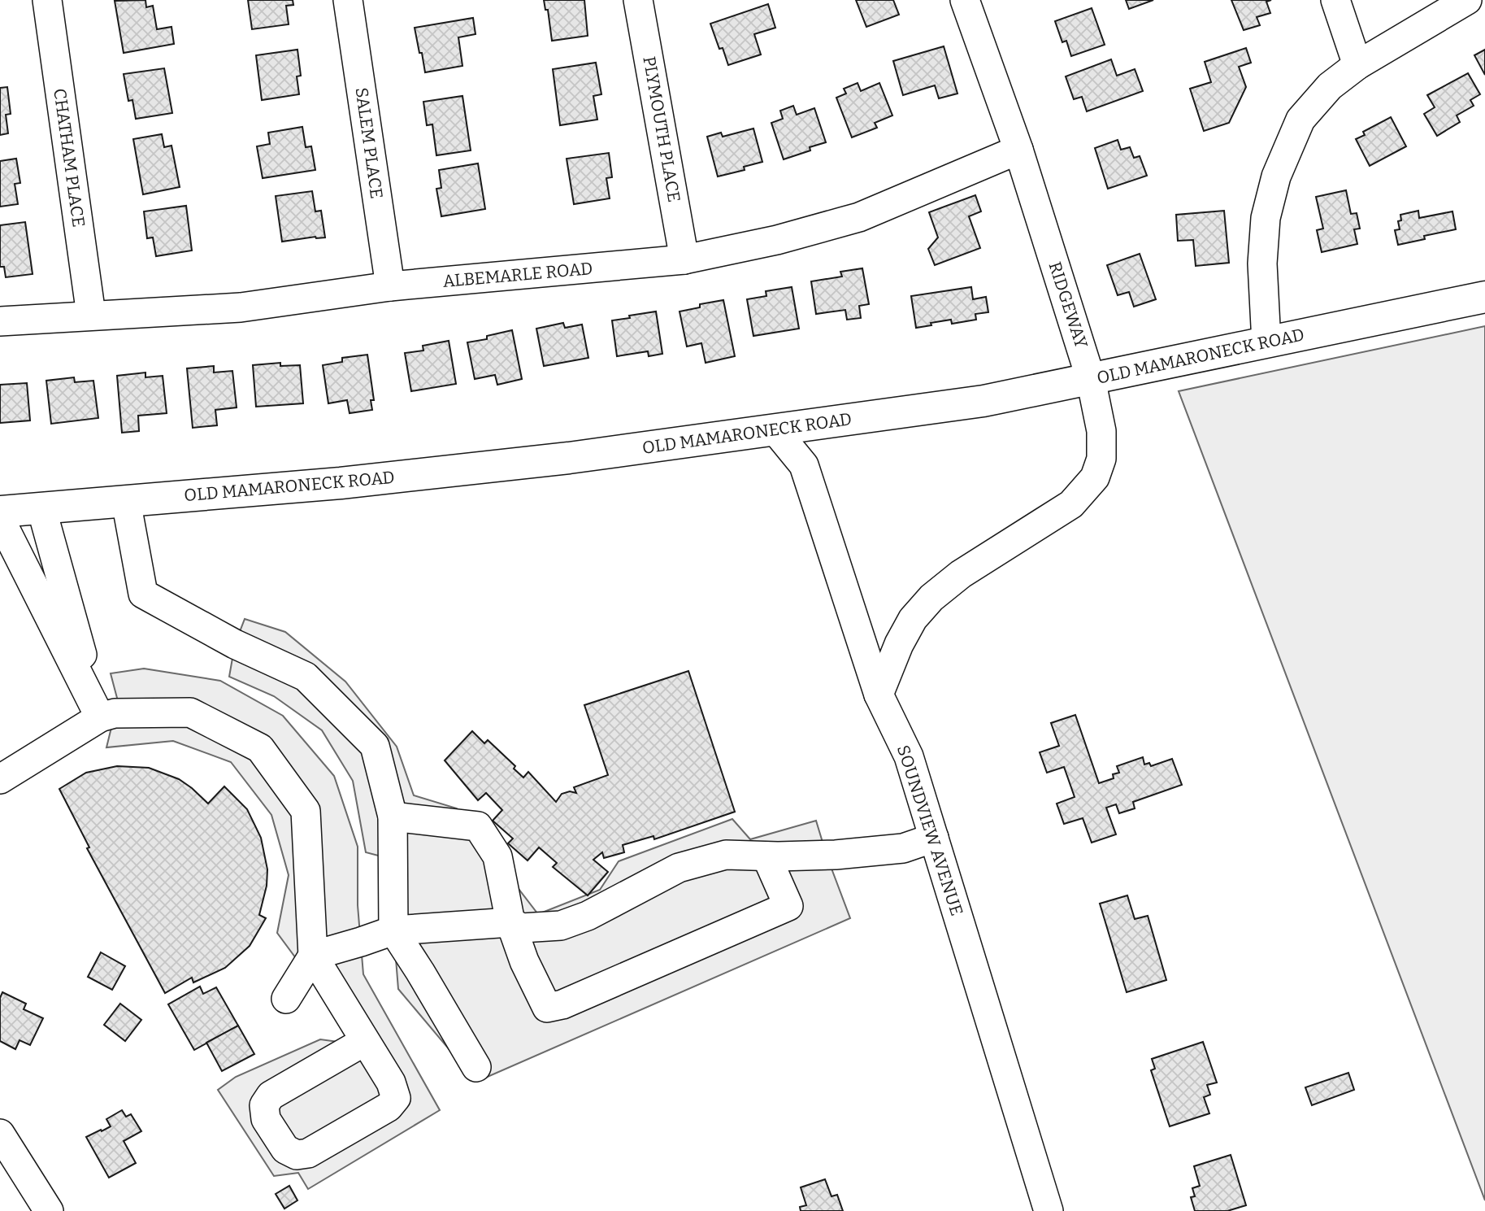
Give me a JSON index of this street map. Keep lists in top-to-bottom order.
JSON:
{
  "streets": {
    "main road": ["OLD MAMARONECK ROAD"],
    "street": [
      "PLYMOUTH PLACE",
      "SALEM PLACE",
      "CHATHAM PLACE",
      "ALBEMARLE ROAD",
      "RIDGEWAY",
      "SOUNDVIEW AVENUE"
    ]
  },
  "crossings": [
    ["PLYMOUTH PLACE", "ALBEMARLE ROAD"],
    ["SALEM PLACE", "ALBEMARLE ROAD"],
    ["CHATHAM PLACE", "ALBEMARLE ROAD"],
    ["ALBEMARLE ROAD", "RIDGEWAY"],
    ["RIDGEWAY", "OLD MAMARONECK ROAD"],
    ["RIDGEWAY", "SOUNDVIEW AVENUE"],
    ["OLD MAMARONECK ROAD", "SOUNDVIEW AVENUE"]
  ]
}
